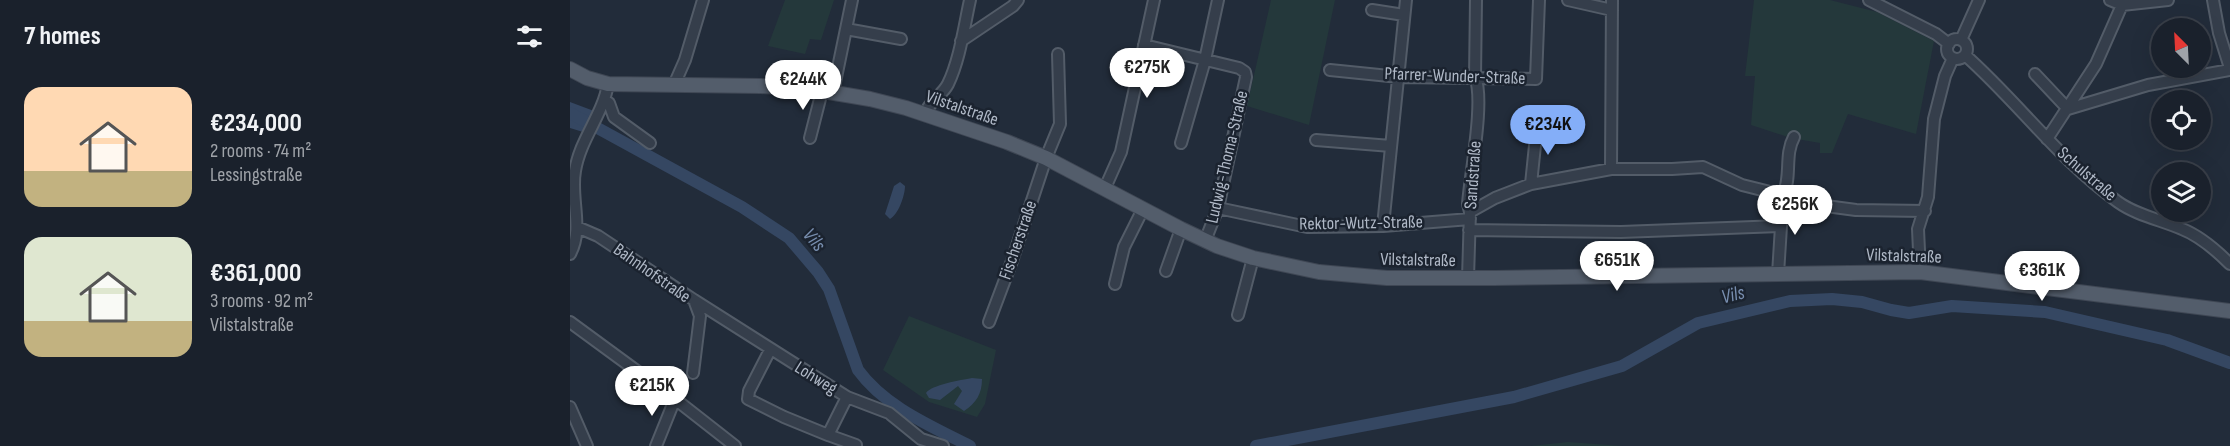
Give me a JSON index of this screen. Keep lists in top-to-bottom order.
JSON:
{
  "streets": {
    "main road": ["Vilstalstraße"],
    "street": [
      "Pfarrer-Wunder-Straße",
      "Ludwig-Thoma-Straße",
      "Schulstraße",
      "Sandstraße",
      "Rektor-Wutz-Straße",
      "Fischerstraße",
      "Bahnhofstraße",
      "Lohweg"
    ]
  },
  "crossings": [
    ["Pfarrer-Wunder-Straße", "Sandstraße"],
    ["Vilstalstraße", "Ludwig-Thoma-Straße"],
    ["Vilstalstraße", "Sandstraße"],
    ["Vilstalstraße", "Fischerstraße"],
    ["Ludwig-Thoma-Straße", "Rektor-Wutz-Straße"],
    ["Sandstraße", "Rektor-Wutz-Straße"],
    ["Bahnhofstraße", "Lohweg"]
  ],
  "water": ["Vils"],
  "north": "top left",
  "page": {
    "heading": "7 homes",
    "price": [
      "€275K",
      "€244K",
      "€234K",
      "€256K",
      "€651K",
      "€361K",
      "€215K"
    ],
    "list": [
      {
        "name": "€234,000",
        "note": "2 rooms · 74 m² · Lessingstraße"
      },
      {
        "name": "€361,000",
        "note": "3 rooms · 92 m² · Vilstalstraße"
      }
    ]
  }
}
